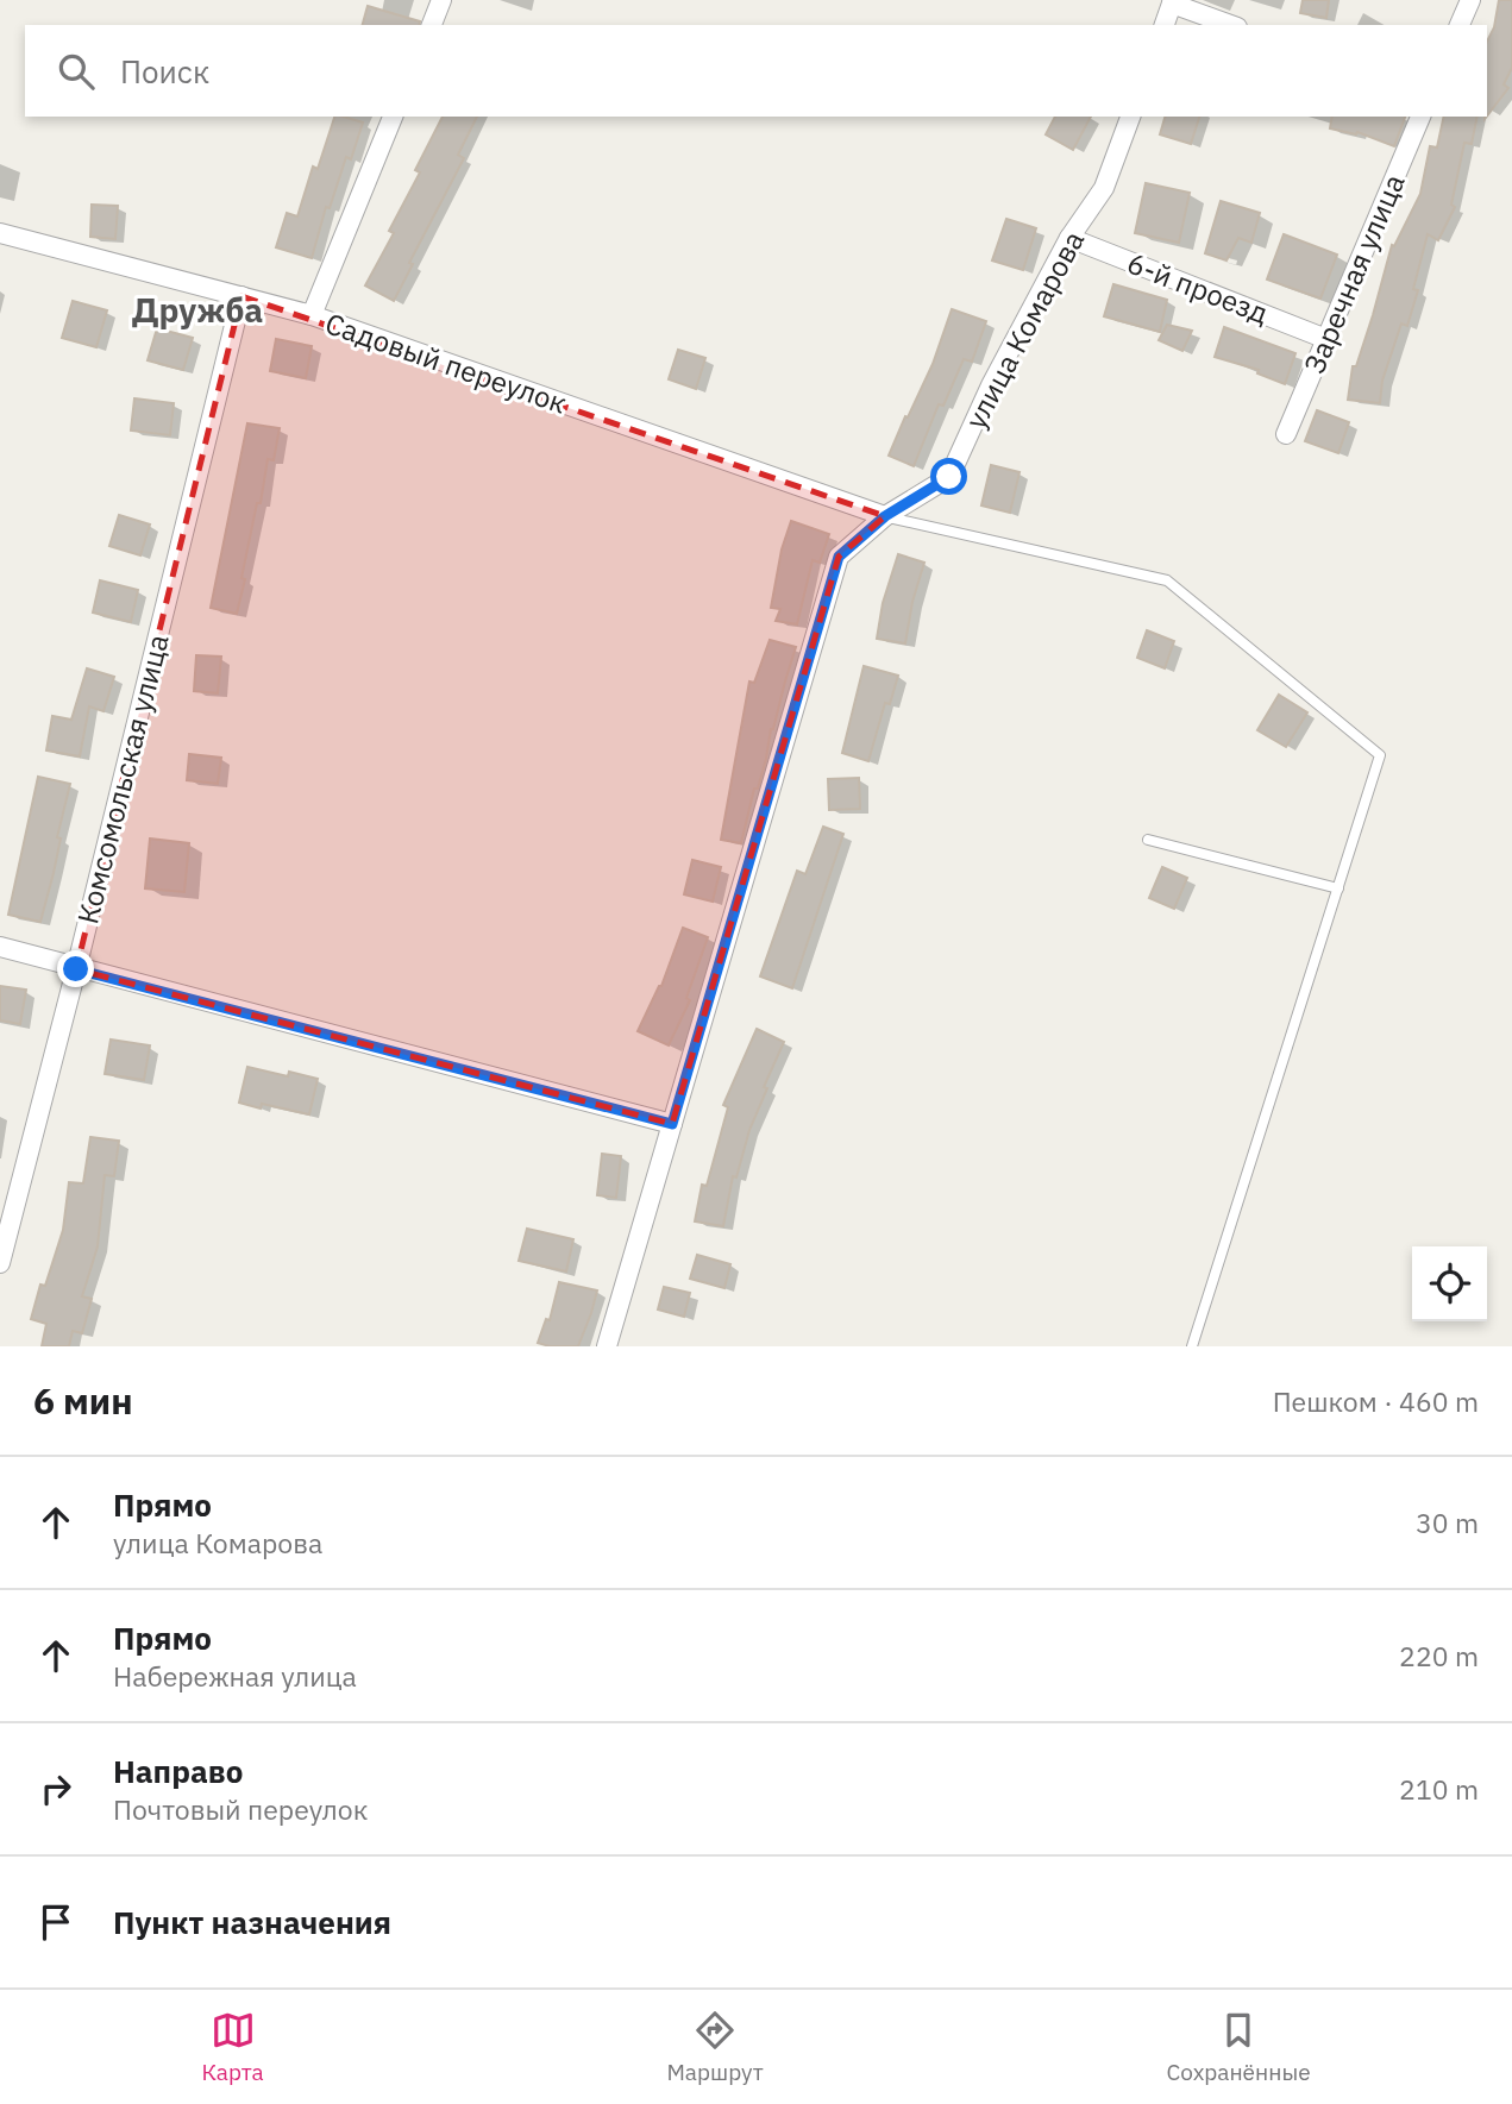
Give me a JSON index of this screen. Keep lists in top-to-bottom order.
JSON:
{
  "streets": {
    "street": [
      "Заречная улица",
      "6-й проезд",
      "улица Комарова",
      "Садовый переулок",
      "Комсомольская улица"
    ]
  },
  "crossings": [
    ["Заречная улица", "6-й проезд"],
    ["6-й проезд", "улица Комарова"],
    ["улица Комарова", "Садовый переулок"],
    ["Садовый переулок", "Комсомольская улица"]
  ],
  "districts": ["Дружба"],
  "page": {
    "search": "Поиск",
    "heading": ["6 мин", "Пешком · 460 m"],
    "list": [
      ["Прямо", "улица Комарова", "30 m"],
      ["Прямо", "Набережная улица", "220 m"],
      ["Направо", "Почтовый переулок", "210 m"],
      "Пункт назначения"
    ],
    "nav": ["Карта", "Маршрут", "Сохранённые"]
  }
}
